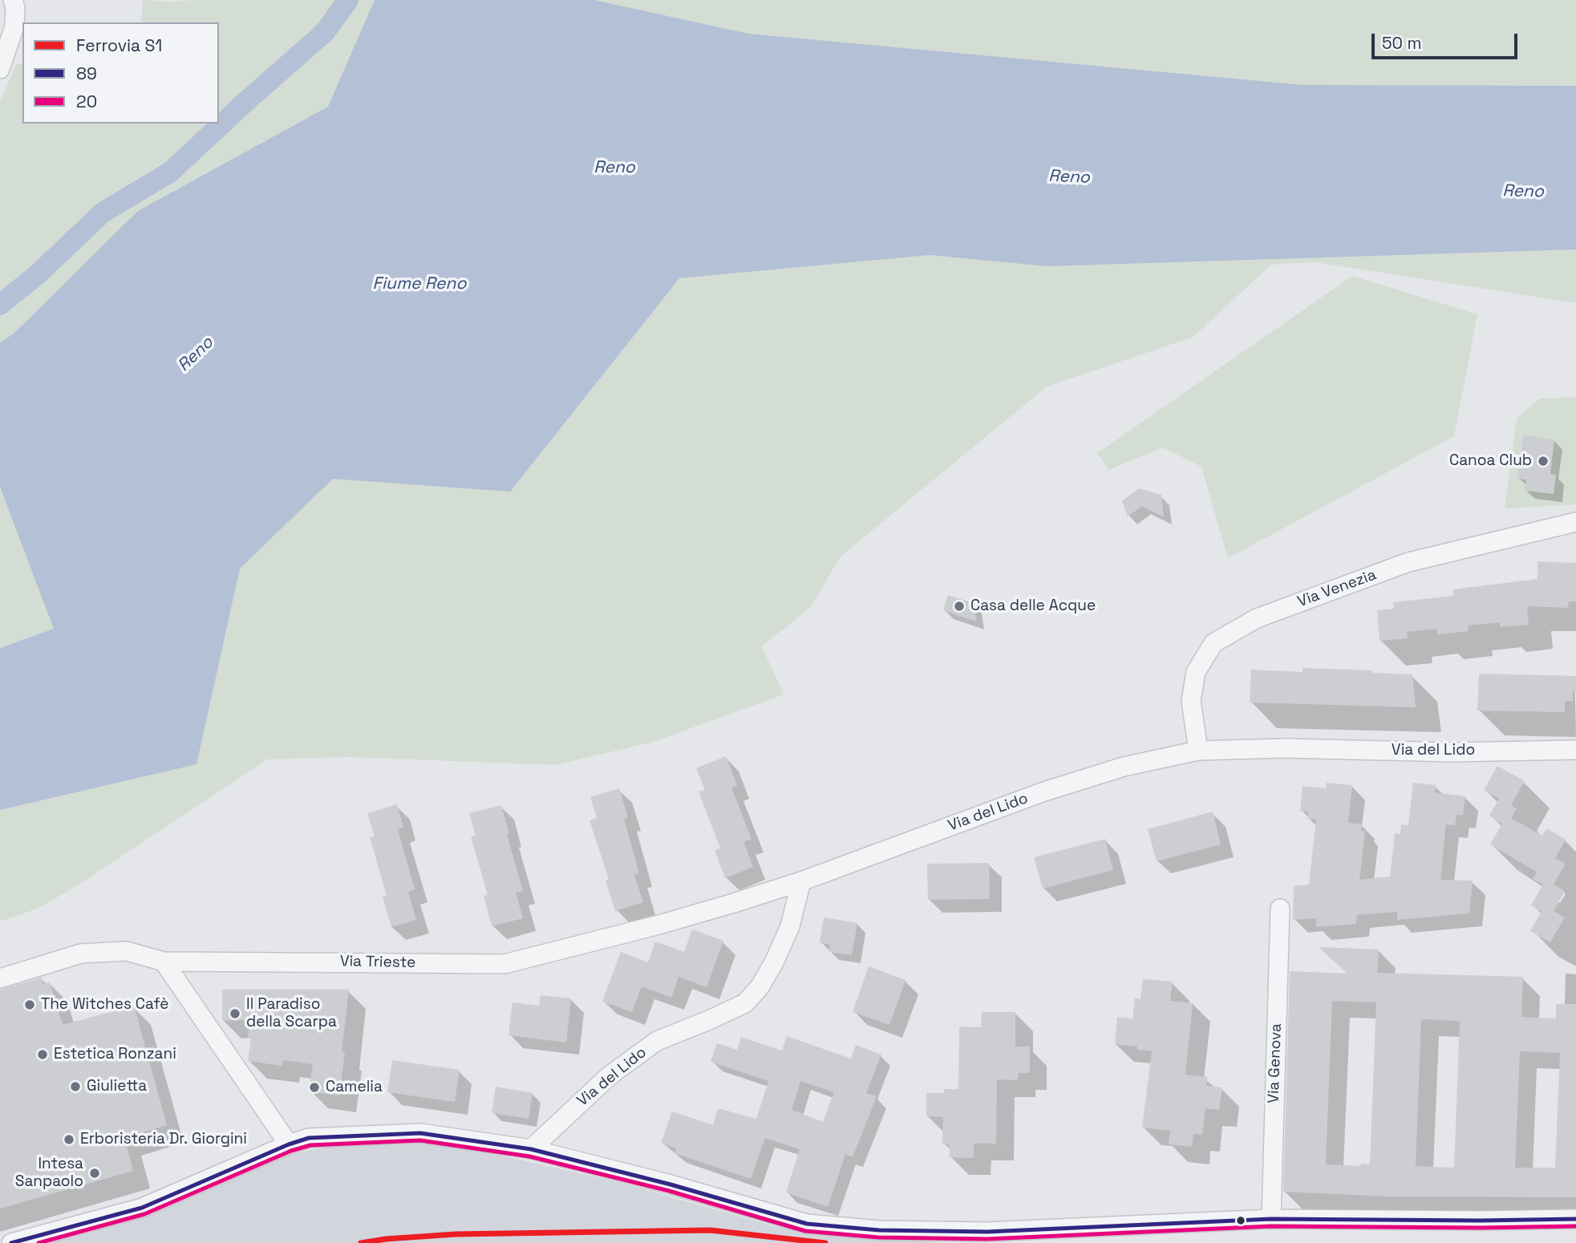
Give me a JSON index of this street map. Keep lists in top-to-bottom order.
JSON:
{
  "streets": {
    "street": [
      "Via Venezia",
      "Via del Lido",
      "Via Trieste",
      "Via Genova"
    ]
  },
  "crossings": [
    ["Via Venezia", "Via del Lido"],
    ["Via del Lido", "Via Trieste"]
  ],
  "water": ["Reno", "Fiume Reno"],
  "places": [
    "Canoa Club",
    "Casa delle Acque",
    "The Witches Cafè",
    "Il Paradiso della Scarpa",
    "Estetica Ronzani",
    "Giulietta",
    "Camelia",
    "Erboristeria Dr. Giorgini",
    "Intesa Sanpaolo"
  ],
  "lines": ["transit line 89", "transit line 20", "rail line S1"],
  "legend": ["Ferrovia S1", "89", "20"],
  "scale_bar": "50 m"
}
